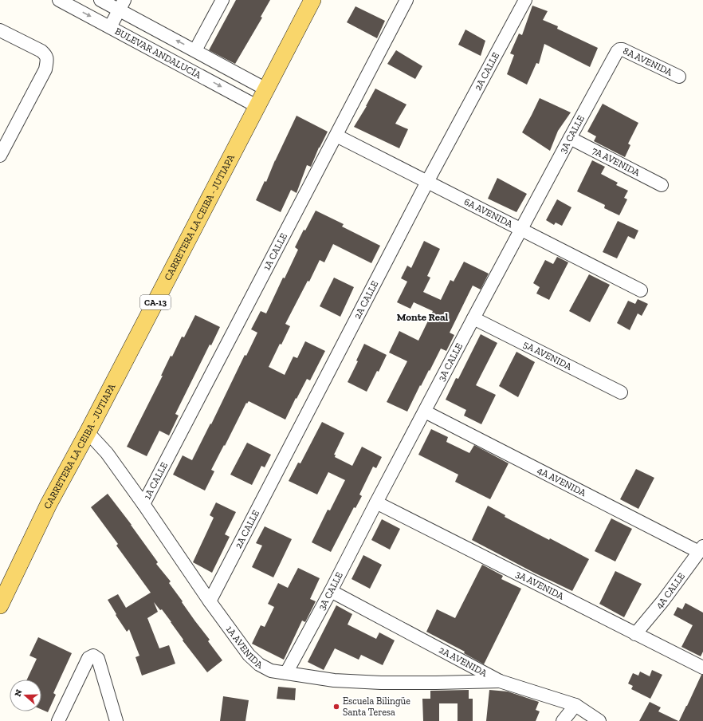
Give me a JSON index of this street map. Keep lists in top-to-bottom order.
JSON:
{
  "streets": {
    "main road": ["CARRETERA LA CEIBA - JUTIAPA", "CA-13"],
    "street": [
      "BULEVAR ANDALUCÍA",
      "8A AVENIDA",
      "2A CALLE",
      "3A CALLE",
      "7A AVENIDA",
      "6A AVENIDA",
      "1A CALLE",
      "5A AVENIDA",
      "4A AVENIDA",
      "3A AVENIDA",
      "4A CALLE",
      "1A AVENIDA",
      "2A AVENIDA"
    ]
  },
  "crossings": [
    ["BULEVAR ANDALUCÍA", "CARRETERA LA CEIBA - JUTIAPA"],
    ["8A AVENIDA", "3A CALLE"],
    ["2A CALLE", "6A AVENIDA"],
    ["2A CALLE", "1A AVENIDA"],
    ["3A CALLE", "7A AVENIDA"],
    ["3A CALLE", "6A AVENIDA"],
    ["3A CALLE", "5A AVENIDA"],
    ["3A CALLE", "4A AVENIDA"],
    ["3A CALLE", "3A AVENIDA"],
    ["3A CALLE", "1A AVENIDA"],
    ["3A CALLE", "2A AVENIDA"],
    ["6A AVENIDA", "1A CALLE"],
    ["CARRETERA LA CEIBA - JUTIAPA", "1A AVENIDA"],
    ["1A CALLE", "1A AVENIDA"],
    ["4A AVENIDA", "4A CALLE"],
    ["3A AVENIDA", "4A CALLE"],
    ["1A AVENIDA", "2A AVENIDA"]
  ],
  "districts": ["Monte Real"],
  "places": ["Escuela Bilingüe Santa Teresa"],
  "north": "left"
}
